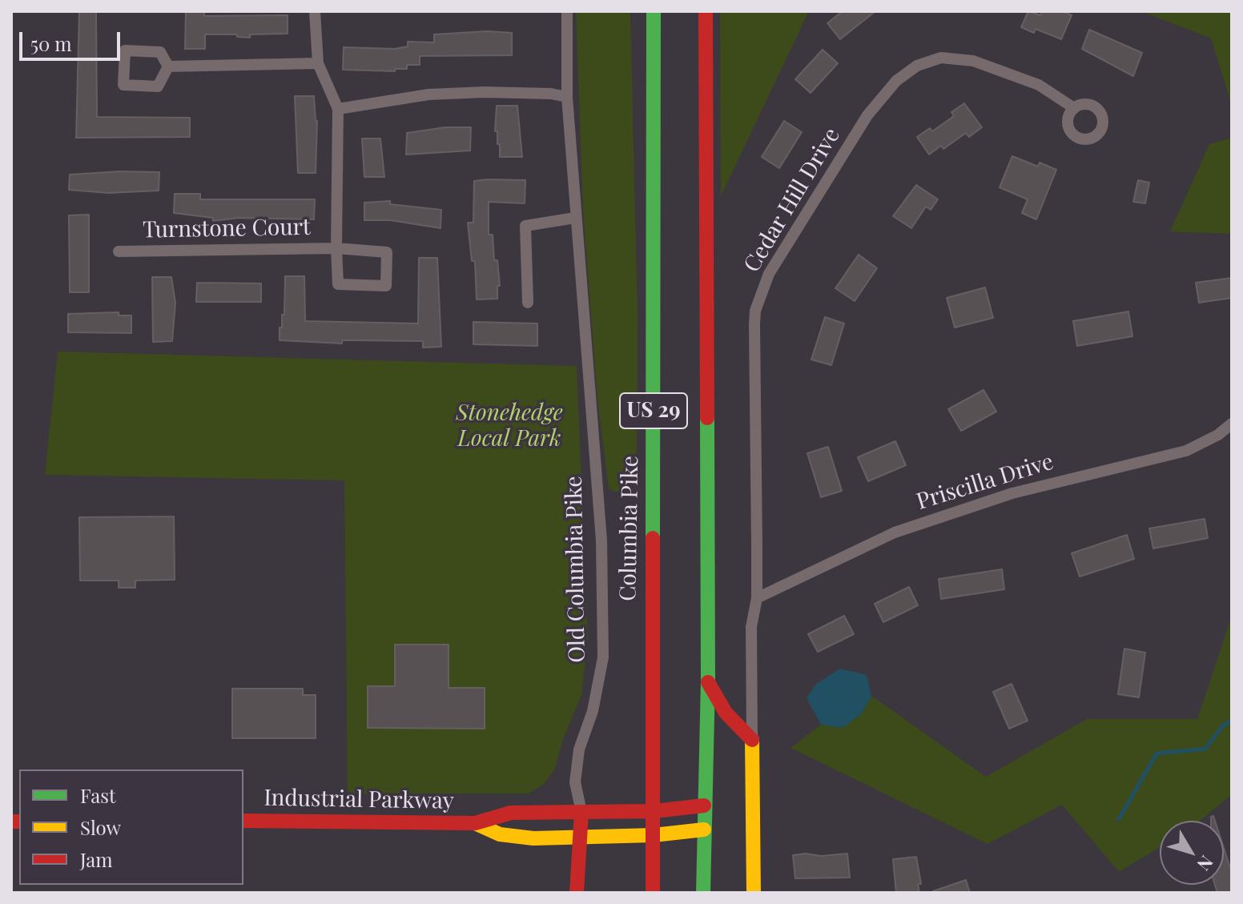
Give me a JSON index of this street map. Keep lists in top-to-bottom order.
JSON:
{
  "streets": {
    "main road": [
      "US 29",
      "Columbia Pike",
      "Old Columbia Pike",
      "Industrial Parkway"
    ],
    "street": ["Cedar Hill Drive", "Turnstone Court", "Priscilla Drive"]
  },
  "crossings": [
    ["Cedar Hill Drive", "Priscilla Drive"],
    ["US 29", "Industrial Parkway"],
    ["Columbia Pike", "Industrial Parkway"],
    ["Old Columbia Pike", "Industrial Parkway"]
  ],
  "parks": ["Stonehedge Local Park"],
  "legend": ["Fast", "Slow", "Jam"],
  "scale_bar": "50 m",
  "north": "bottom right"
}
